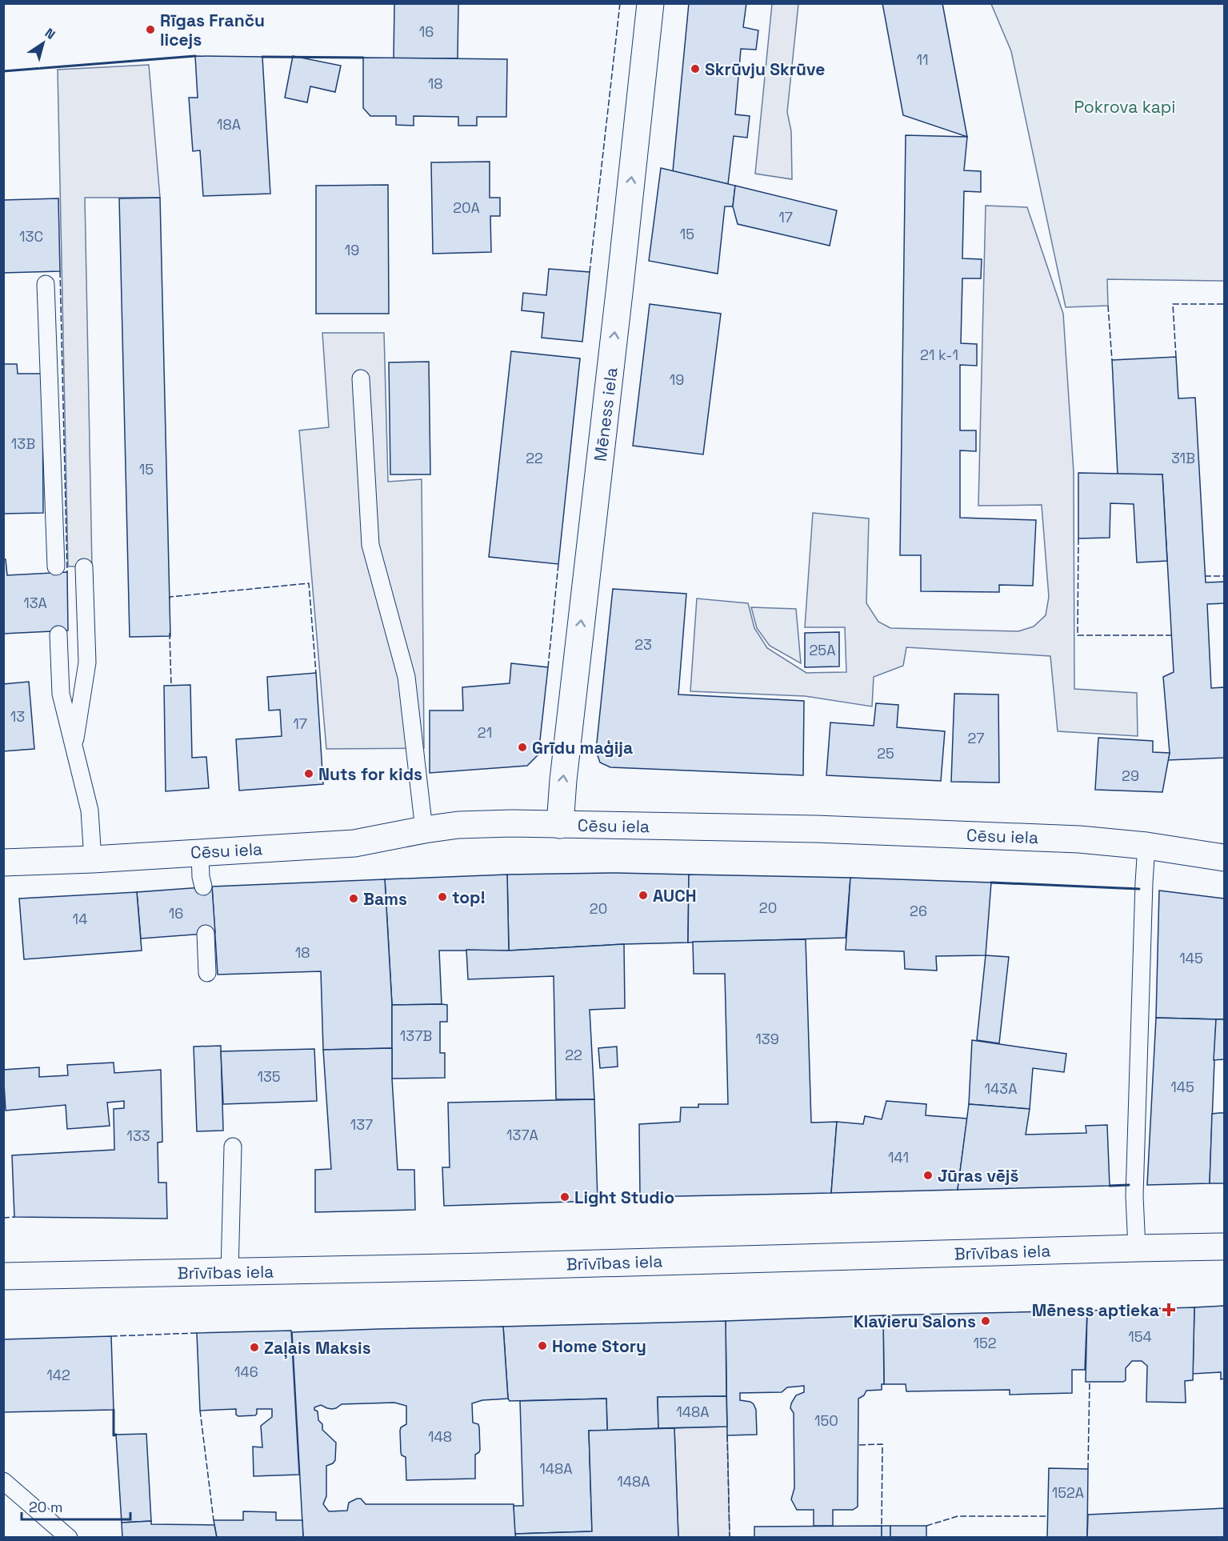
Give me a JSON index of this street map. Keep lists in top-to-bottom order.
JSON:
{
  "streets": {
    "main road": ["Mēness iela", "Cēsu iela", "Brīvības iela"]
  },
  "crossings": [
    ["Mēness iela", "Cēsu iela"]
  ],
  "one_way": ["Mēness iela"],
  "parks": ["Pokrova kapi"],
  "places": {
    "other": [
      "Rīgas Franču licejs",
      "Skrūvju Skrūve",
      "Grīdu maģija",
      "Nuts for kids",
      "AUCH",
      "top!",
      "Bams",
      "Jūras vējš",
      "Light Studio",
      "Klavieru Salons",
      "Home Story",
      "Zaļais Maksis"
    ],
    "health": ["Mēness aptieka"]
  },
  "house_numbers": [
    "16",
    "11",
    "18",
    "18A",
    "20A",
    "17",
    "15",
    "13C",
    "19",
    "21 k-1",
    "19",
    "13B",
    "22",
    "31B",
    "15",
    "13A",
    "23",
    "25A",
    "13",
    "17",
    "21",
    "27",
    "25",
    "29",
    "20",
    "20",
    "26",
    "16",
    "14",
    "18",
    "145",
    "137B",
    "139",
    "22",
    "135",
    "145",
    "143A",
    "137",
    "137A",
    "133",
    "141",
    "154",
    "152",
    "146",
    "142",
    "148A",
    "150",
    "148",
    "148A",
    "148A",
    "152A"
  ],
  "scale_bar": "20 m",
  "north": "top right"
}
